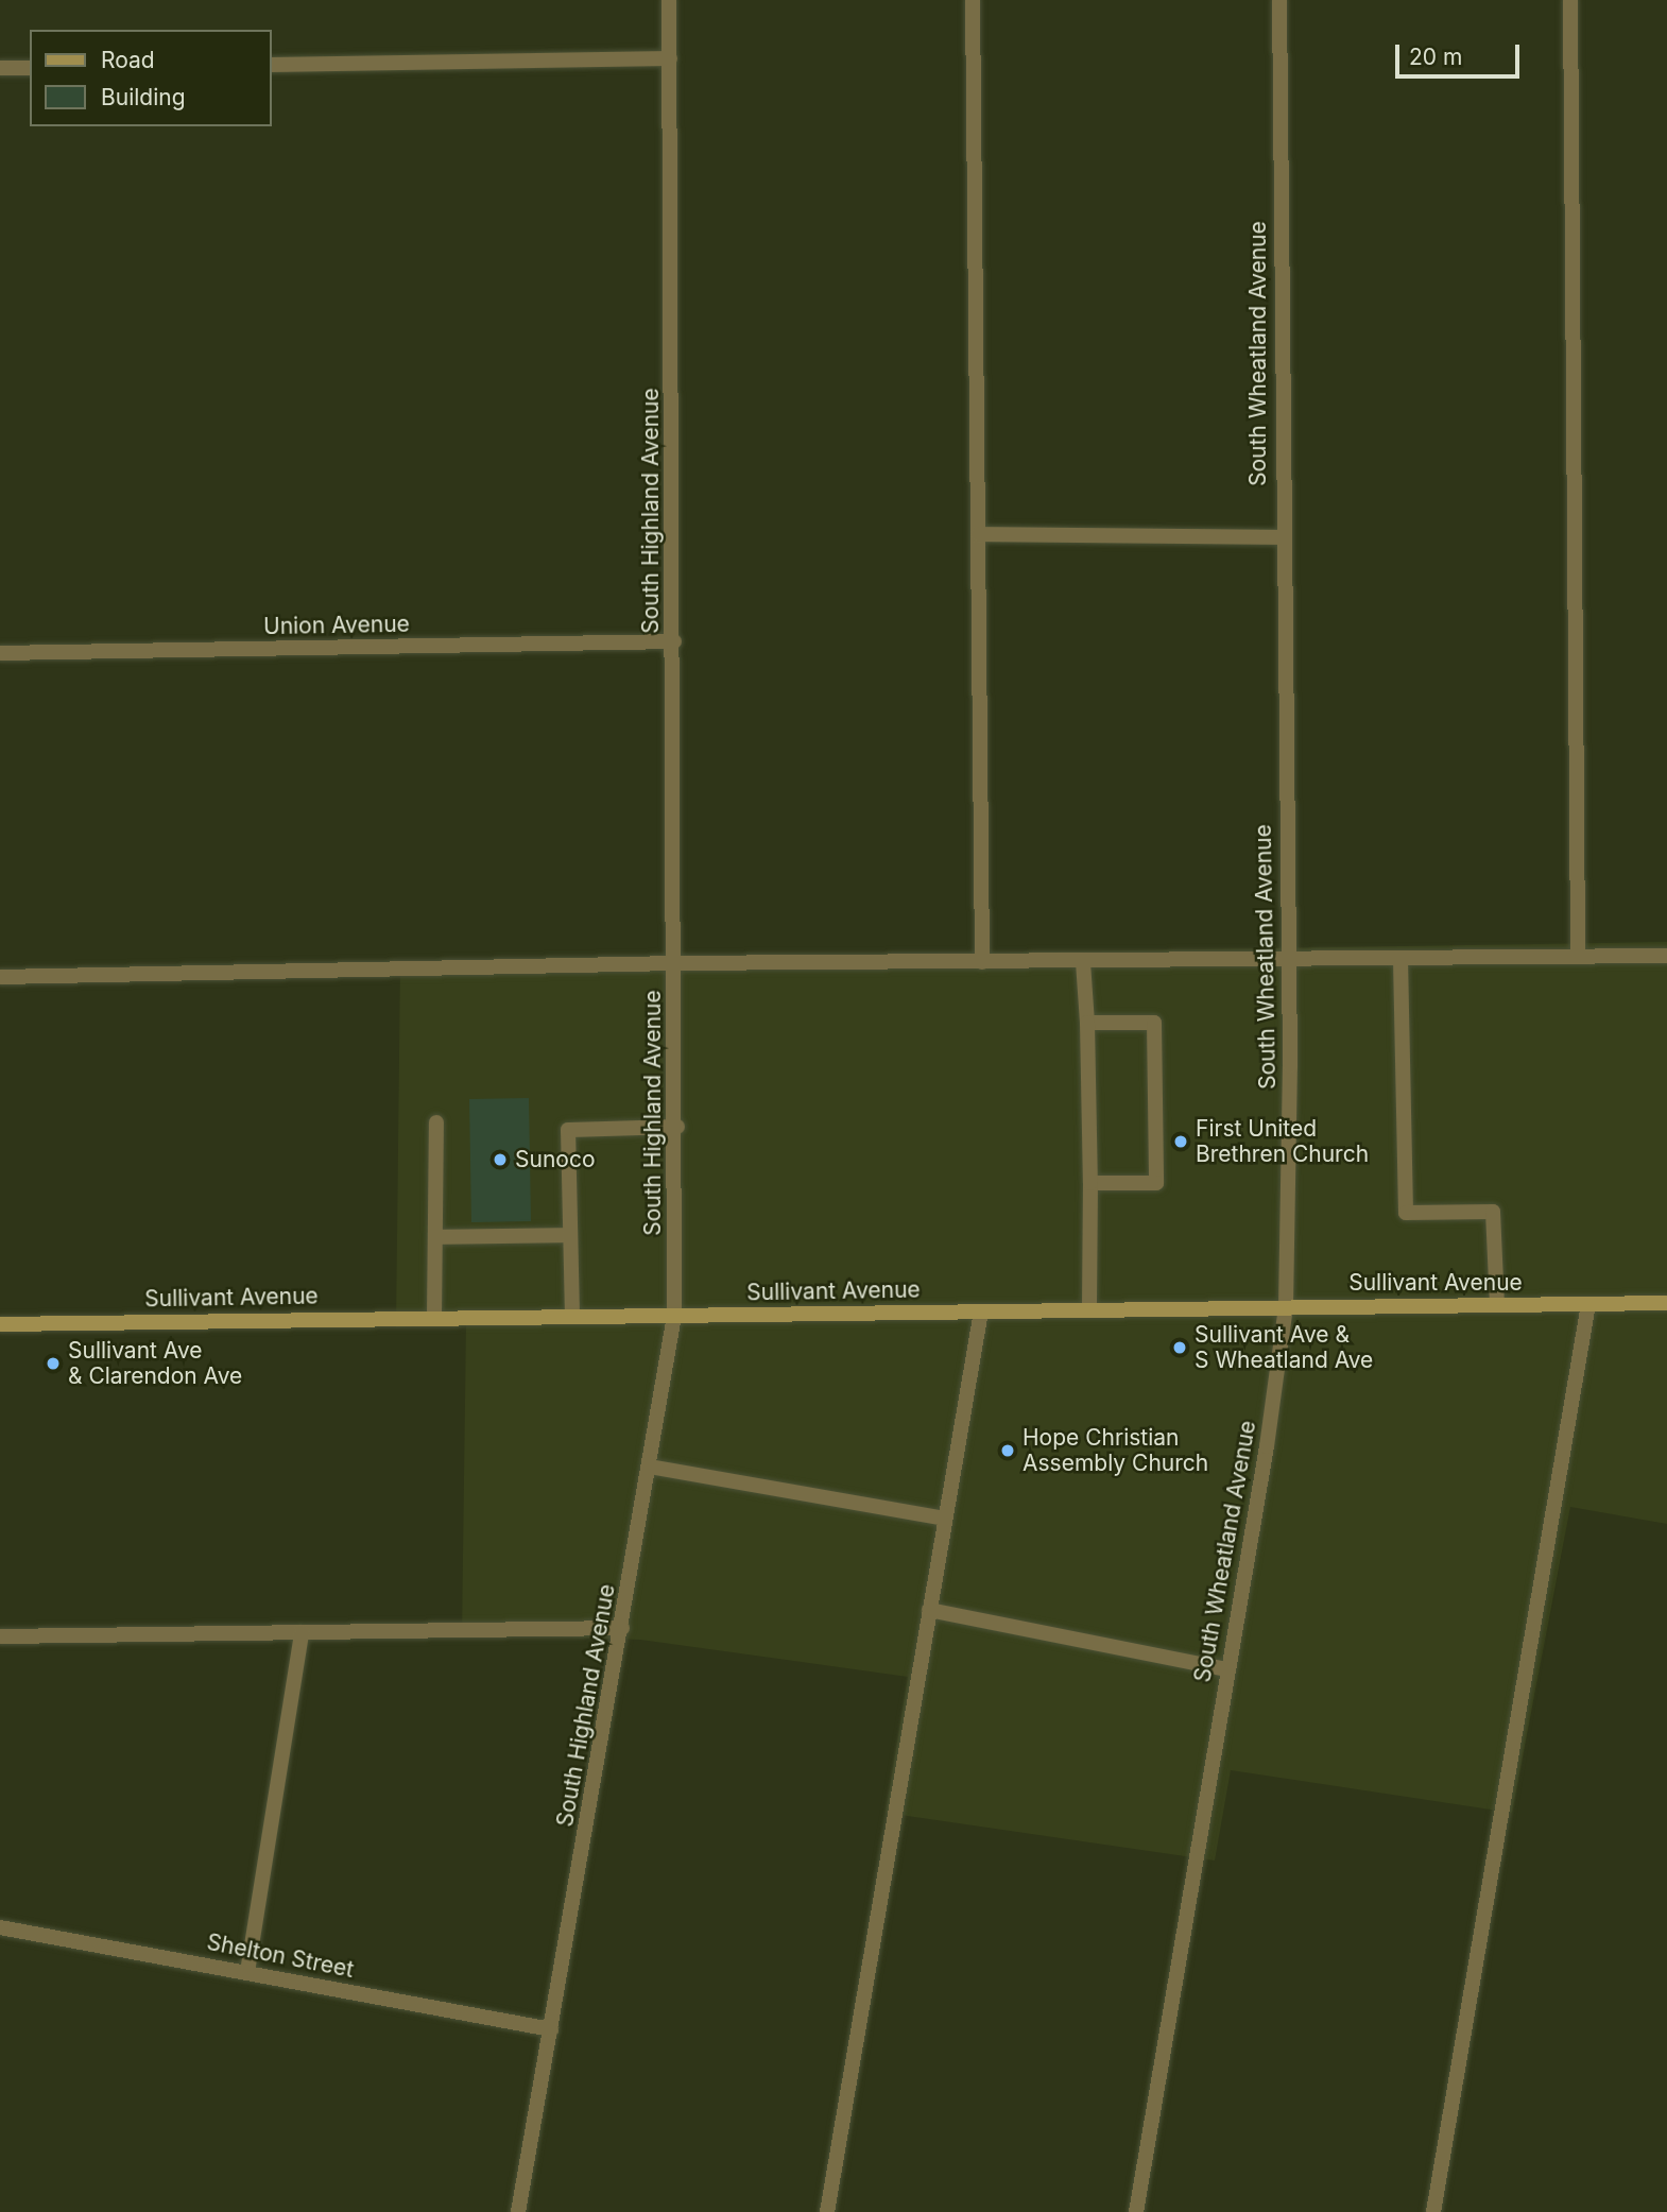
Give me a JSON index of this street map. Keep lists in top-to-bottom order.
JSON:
{
  "streets": {
    "main road": ["Sullivant Avenue"],
    "street": [
      "South Wheatland Avenue",
      "South Highland Avenue",
      "Union Avenue",
      "Shelton Street"
    ]
  },
  "crossings": [
    ["South Wheatland Avenue", "Sullivant Avenue"],
    ["South Highland Avenue", "Union Avenue"],
    ["South Highland Avenue", "Sullivant Avenue"],
    ["South Highland Avenue", "Shelton Street"]
  ],
  "places": [
    "First United Brethren Church",
    "Sunoco",
    "Sullivant Ave & S Wheatland Ave",
    "Sullivant Ave & Clarendon Ave",
    "Hope Christian Assembly Church"
  ],
  "legend": ["Road", "Building"],
  "scale_bar": "20 m"
}
